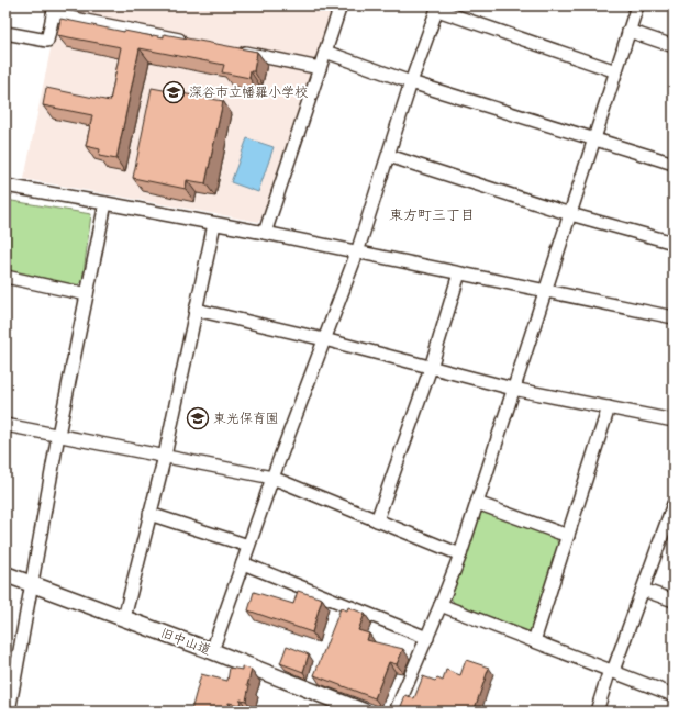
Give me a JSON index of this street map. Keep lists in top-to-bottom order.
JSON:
{
  "streets": {
    "main road": ["旧中山道"]
  },
  "districts": ["東方町三丁目"],
  "places": {
    "school or university": ["深谷市立幡羅小学校", "東光保育園"]
  }
}
